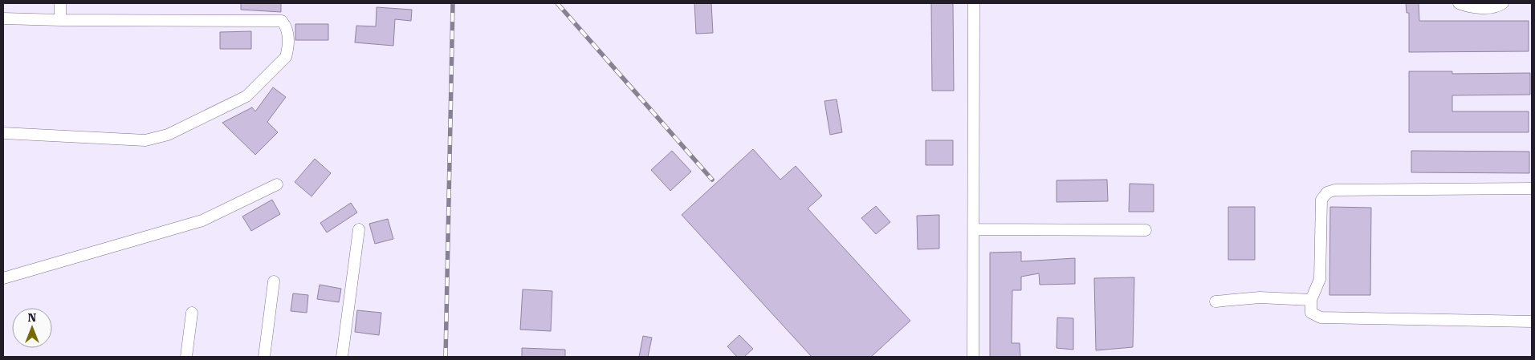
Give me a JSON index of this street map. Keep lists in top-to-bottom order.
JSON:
{
  "north": "top"
}
